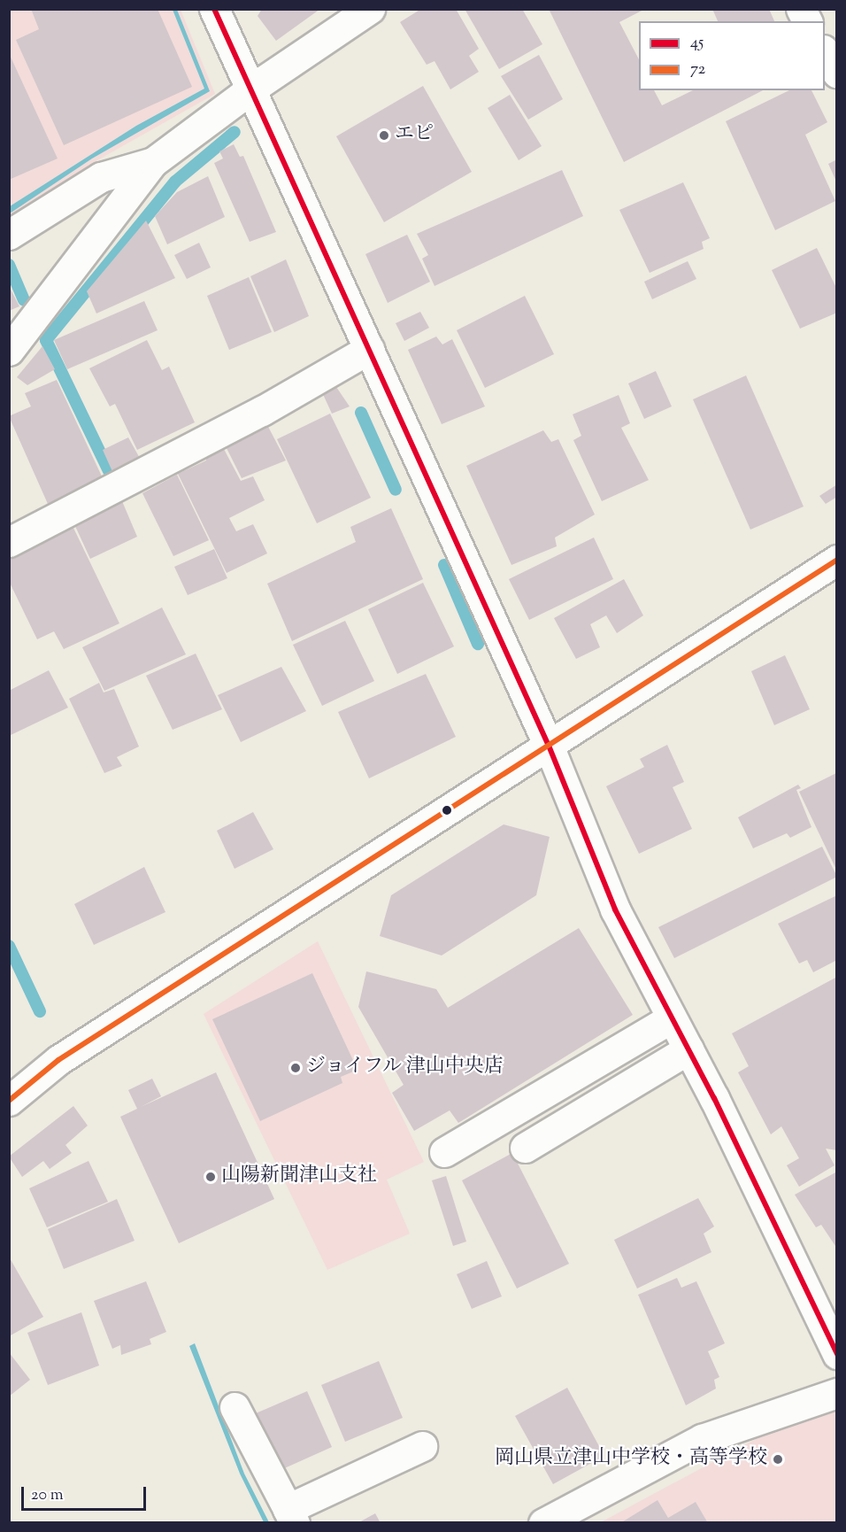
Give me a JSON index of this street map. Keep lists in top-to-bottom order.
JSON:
{
  "places": [
    "エピ",
    "ジョイフル 津山中央店",
    "山陽新聞津山支社",
    "岡山県立津山中学校・高等学校"
  ],
  "lines": ["transit line 45", "transit line 72"],
  "legend": ["45", "72"],
  "scale_bar": "20 m"
}
